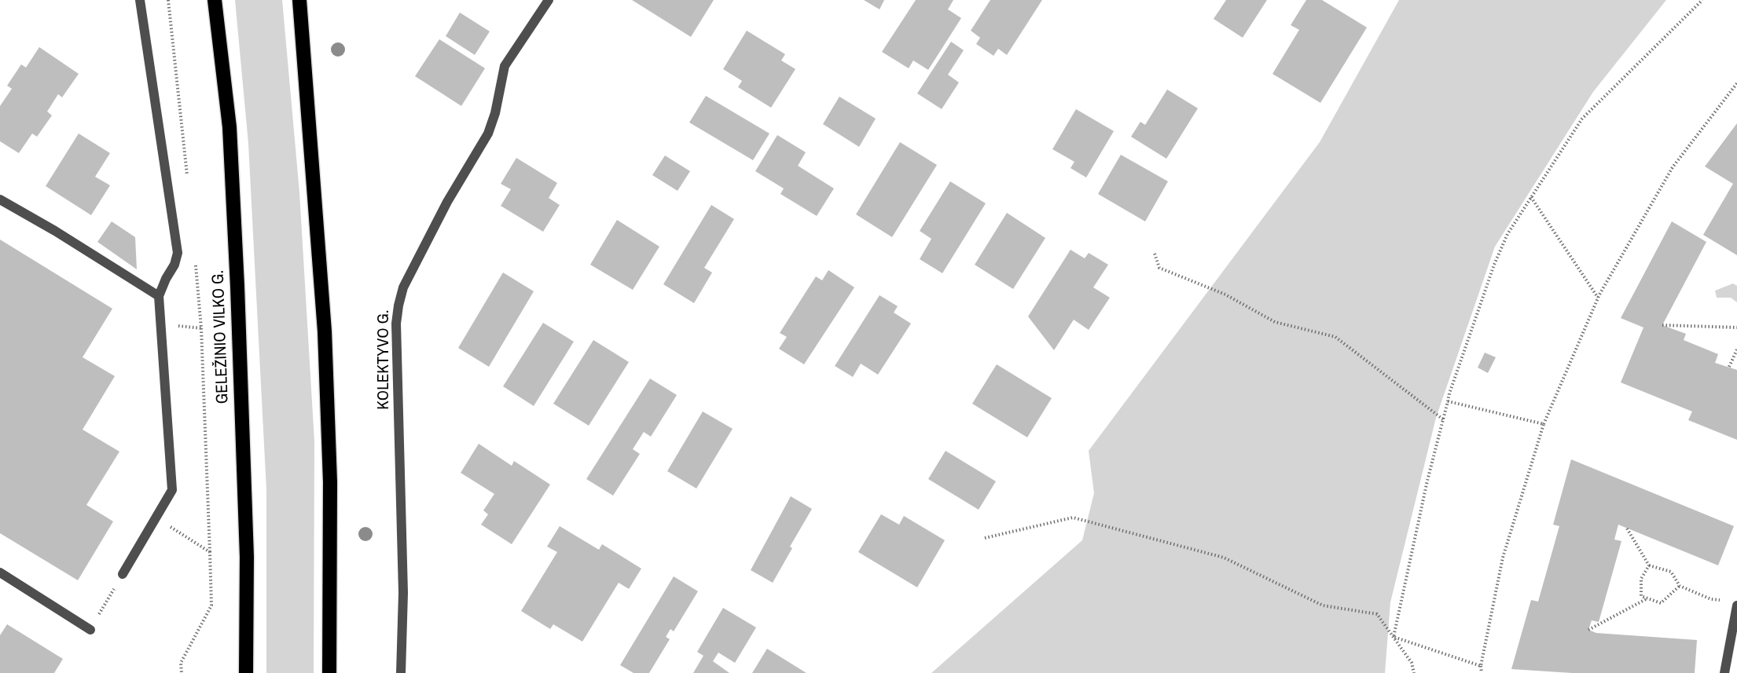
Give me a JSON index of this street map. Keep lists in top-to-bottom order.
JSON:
{
  "streets": {
    "highway": ["GELEŽINIO VILKO G."],
    "street": ["KOLEKTYVO G."]
  }
}
